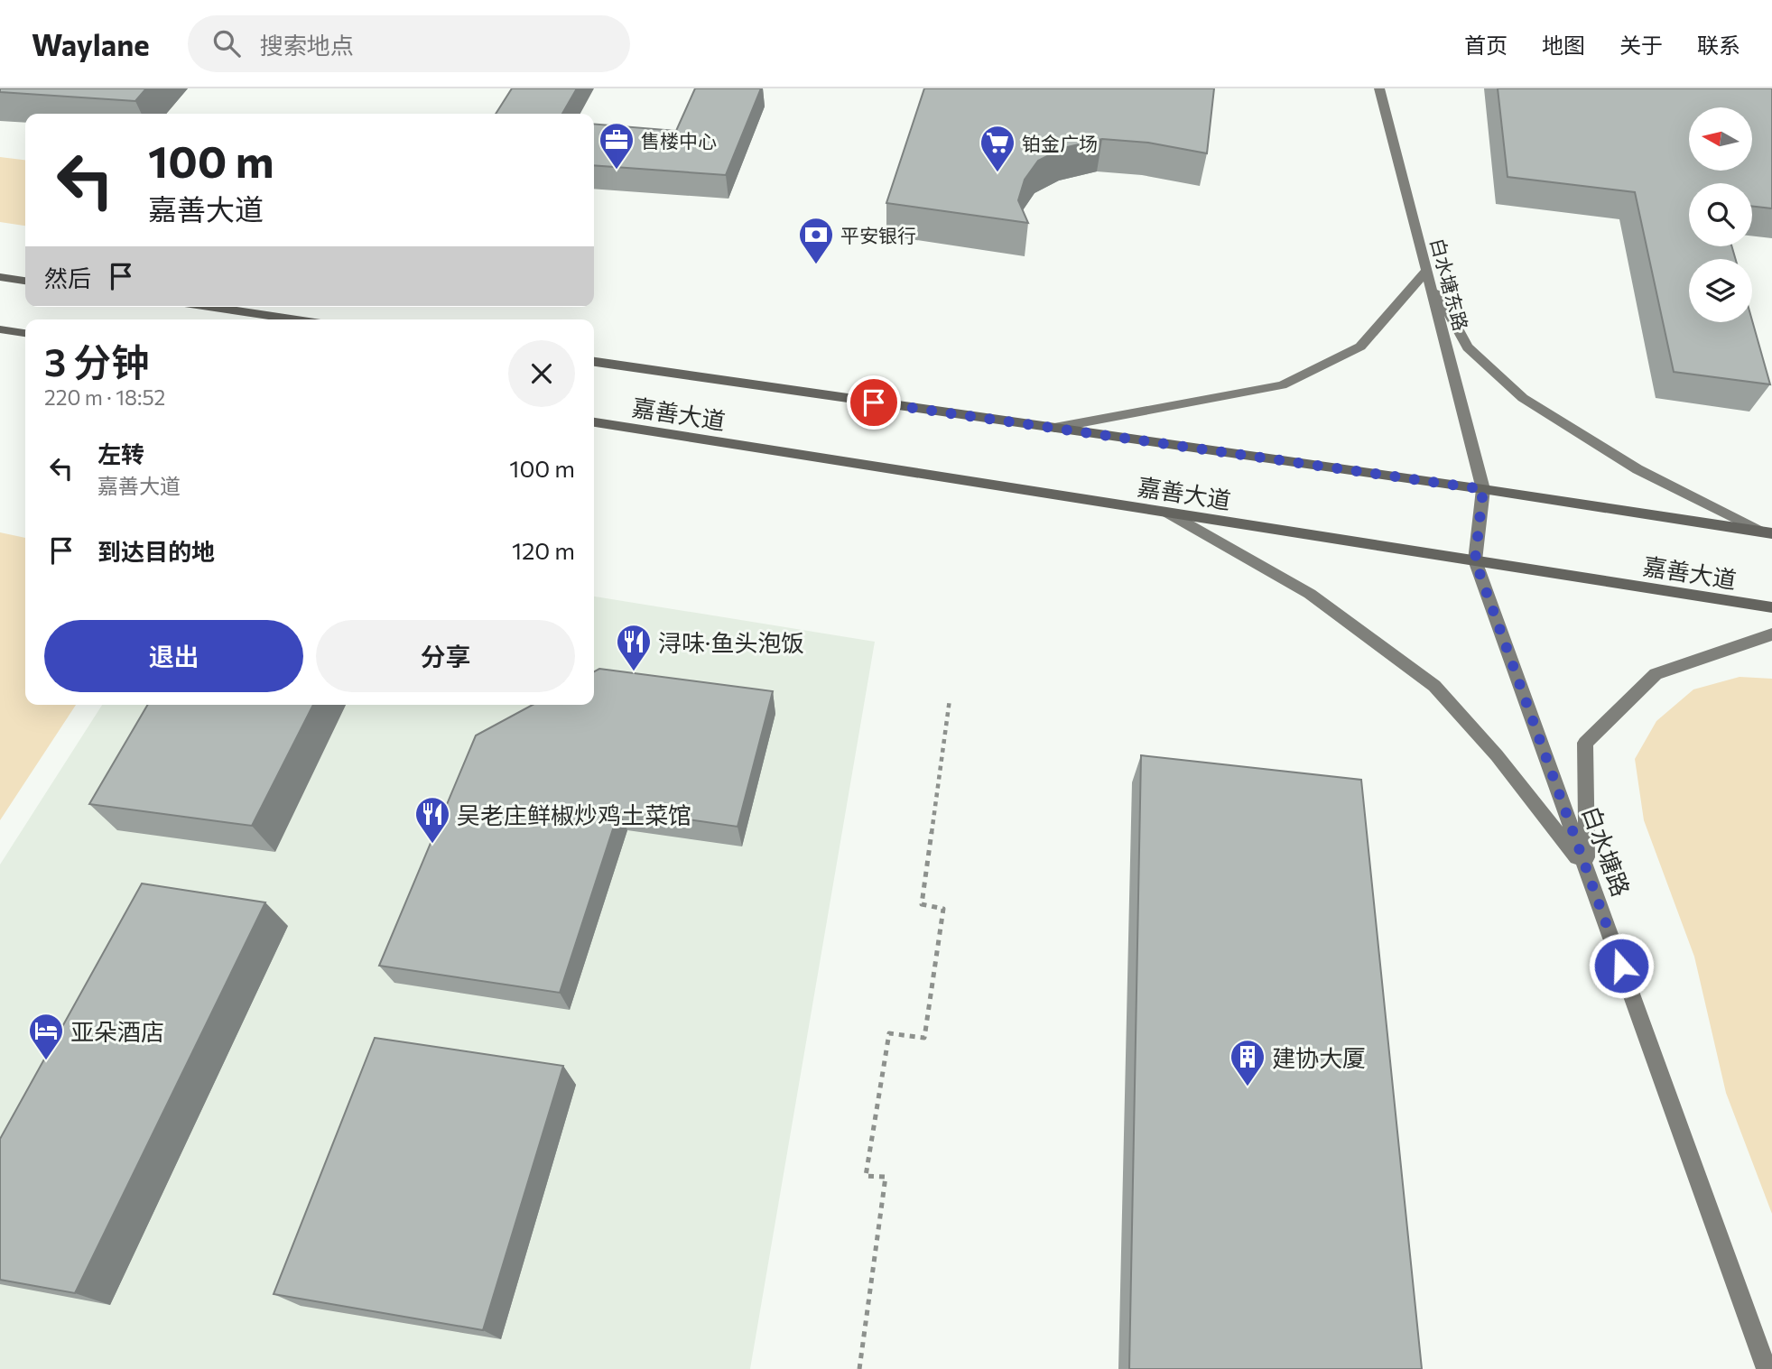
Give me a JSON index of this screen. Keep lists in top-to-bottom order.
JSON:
{
  "streets": {
    "main road": ["嘉善大道"],
    "street": ["白水塘东路", "白水塘路"]
  },
  "crossings": [
    ["白水塘东路", "嘉善大道"],
    ["白水塘东路", "白水塘路"],
    ["嘉善大道", "白水塘路"]
  ],
  "places": {
    "office": ["售楼中心"],
    "supermarket": ["铂金广场"],
    "bank": ["平安银行"],
    "restaurant": ["浔味·鱼头泡饭", "吴老庄鲜椒炒鸡土菜馆"],
    "hotel": ["亚朵酒店"],
    "building": ["建协大厦"]
  },
  "north": "left",
  "page": {
    "header": "Waylane",
    "search": "搜索地点",
    "nav": [
      "首页",
      "地图",
      "关于",
      "联系"
    ],
    "turn": ["100 m", "嘉善大道"],
    "then": "然后",
    "heading": ["3 分钟", "220 m · 18:52"],
    "list": [
      {
        "name": "左转",
        "note": "嘉善大道",
        "value": "100 m"
      },
      {
        "name": "到达目的地",
        "value": "120 m"
      }
    ],
    "buttons": ["退出", "分享"]
  }
}
